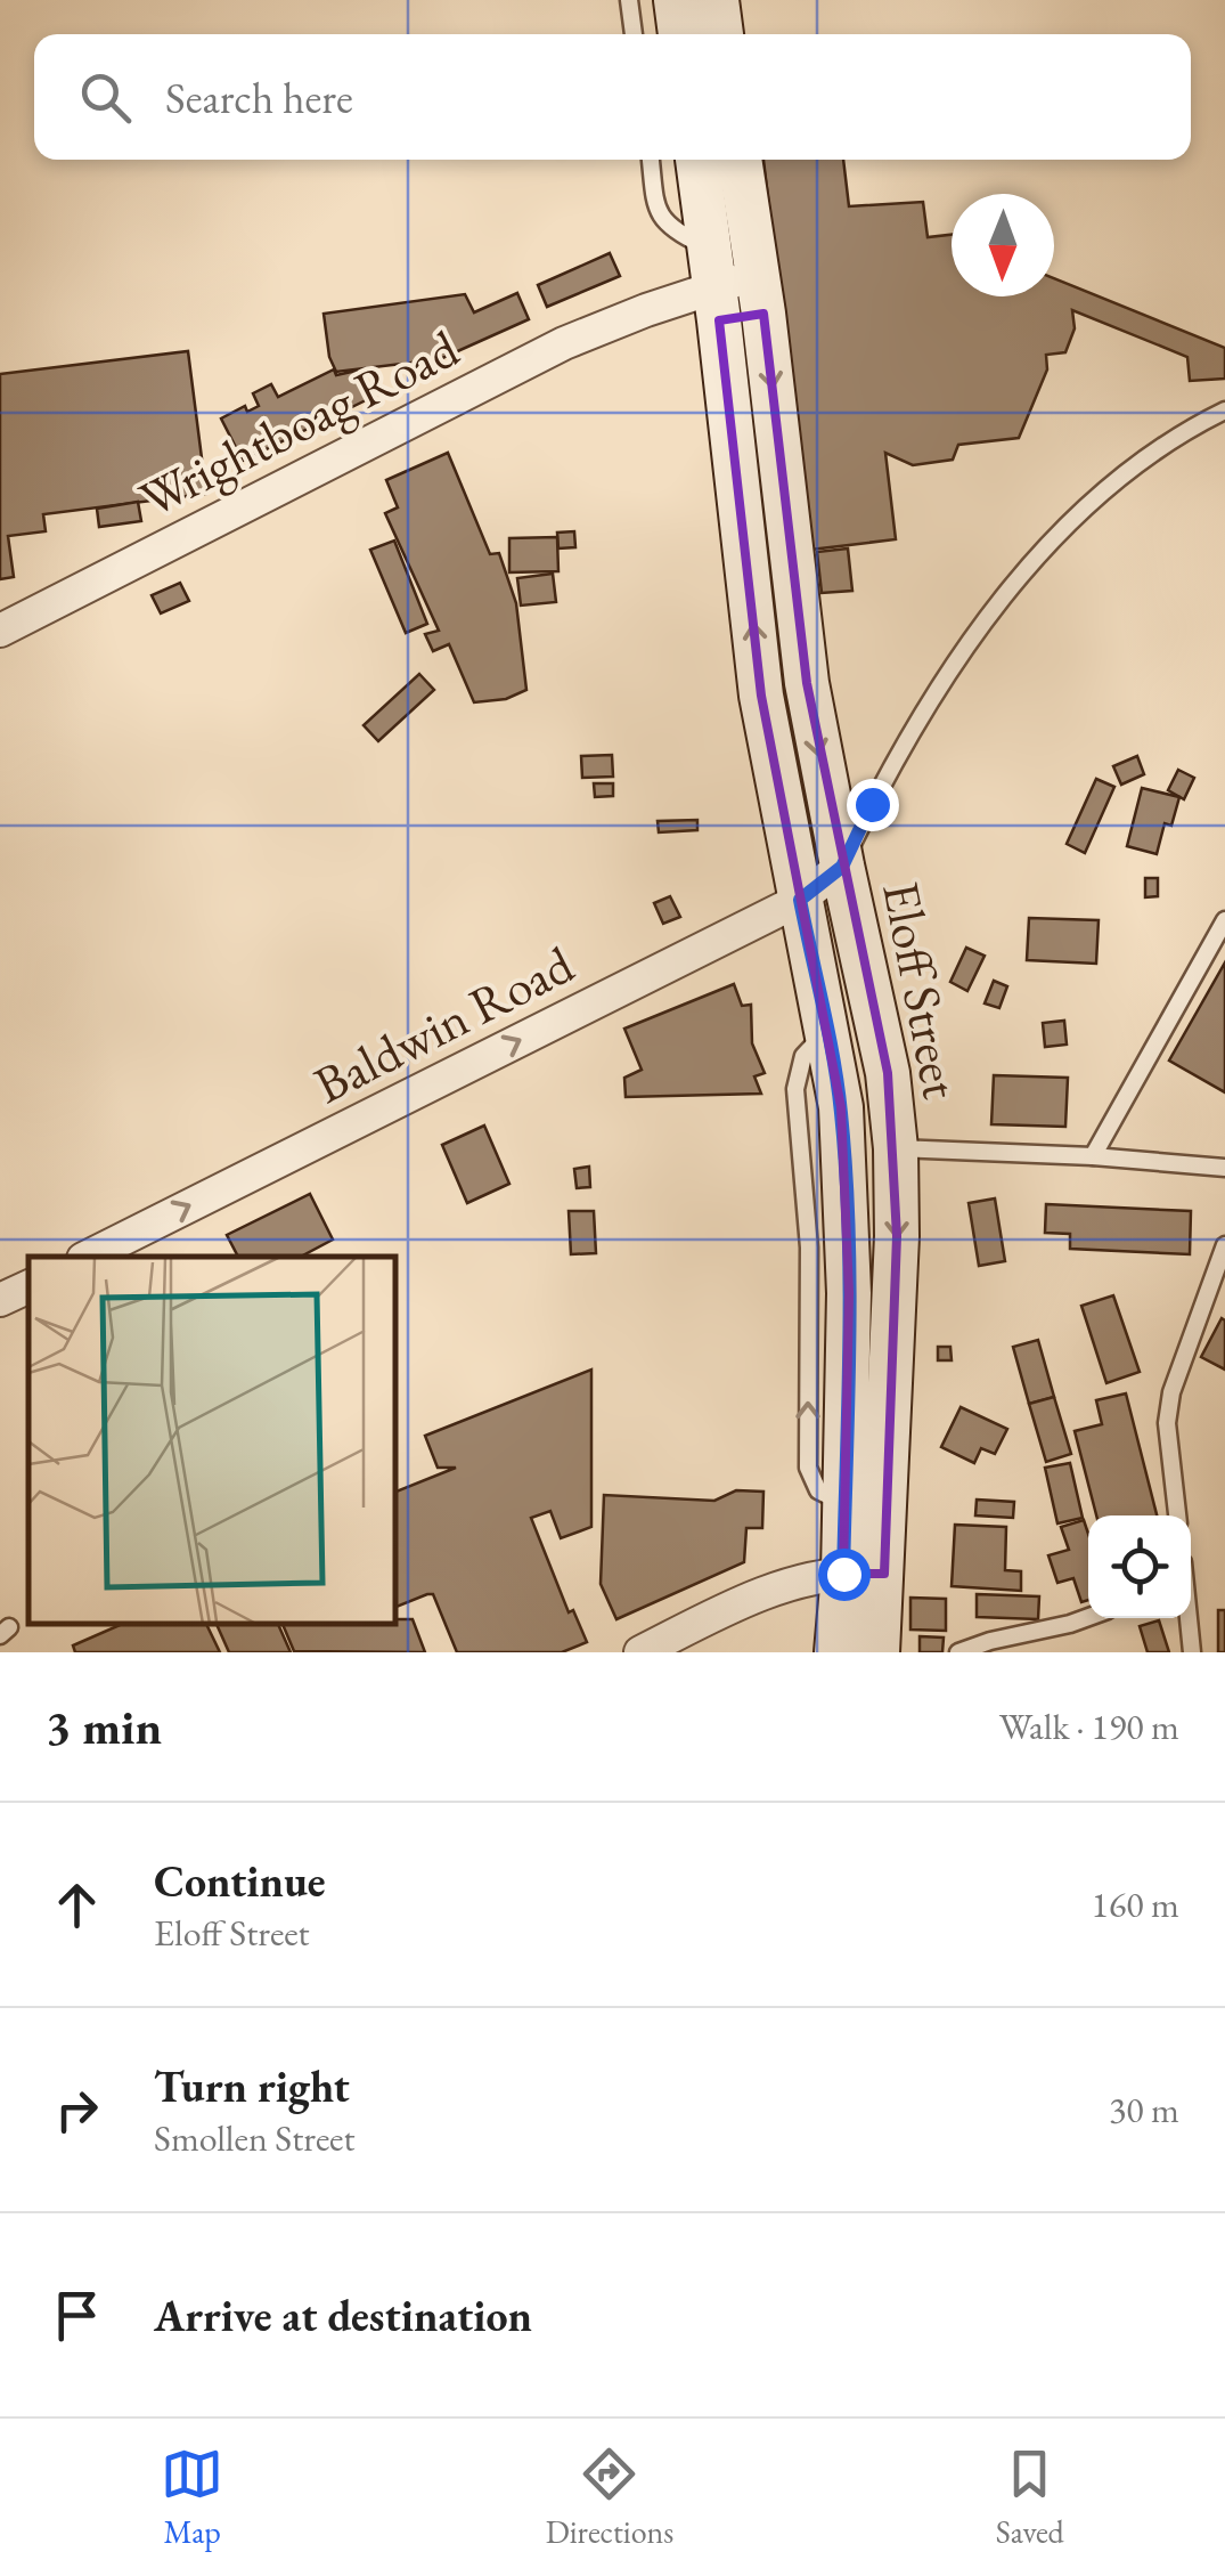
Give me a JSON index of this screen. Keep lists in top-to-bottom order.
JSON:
{
  "streets": {
    "street": ["Wrightboag Road", "Eloff Street", "Baldwin Road"]
  },
  "crossings": [
    ["Wrightboag Road", "Eloff Street"],
    ["Eloff Street", "Baldwin Road"]
  ],
  "one_way": ["Baldwin Road"],
  "north": "bottom",
  "page": {
    "search": "Search here",
    "heading": ["3 min", "Walk · 190 m"],
    "list": [
      ["Continue", "Eloff Street", "160 m"],
      ["Turn right", "Smollen Street", "30 m"],
      "Arrive at destination"
    ],
    "nav": ["Map", "Directions", "Saved"]
  }
}
